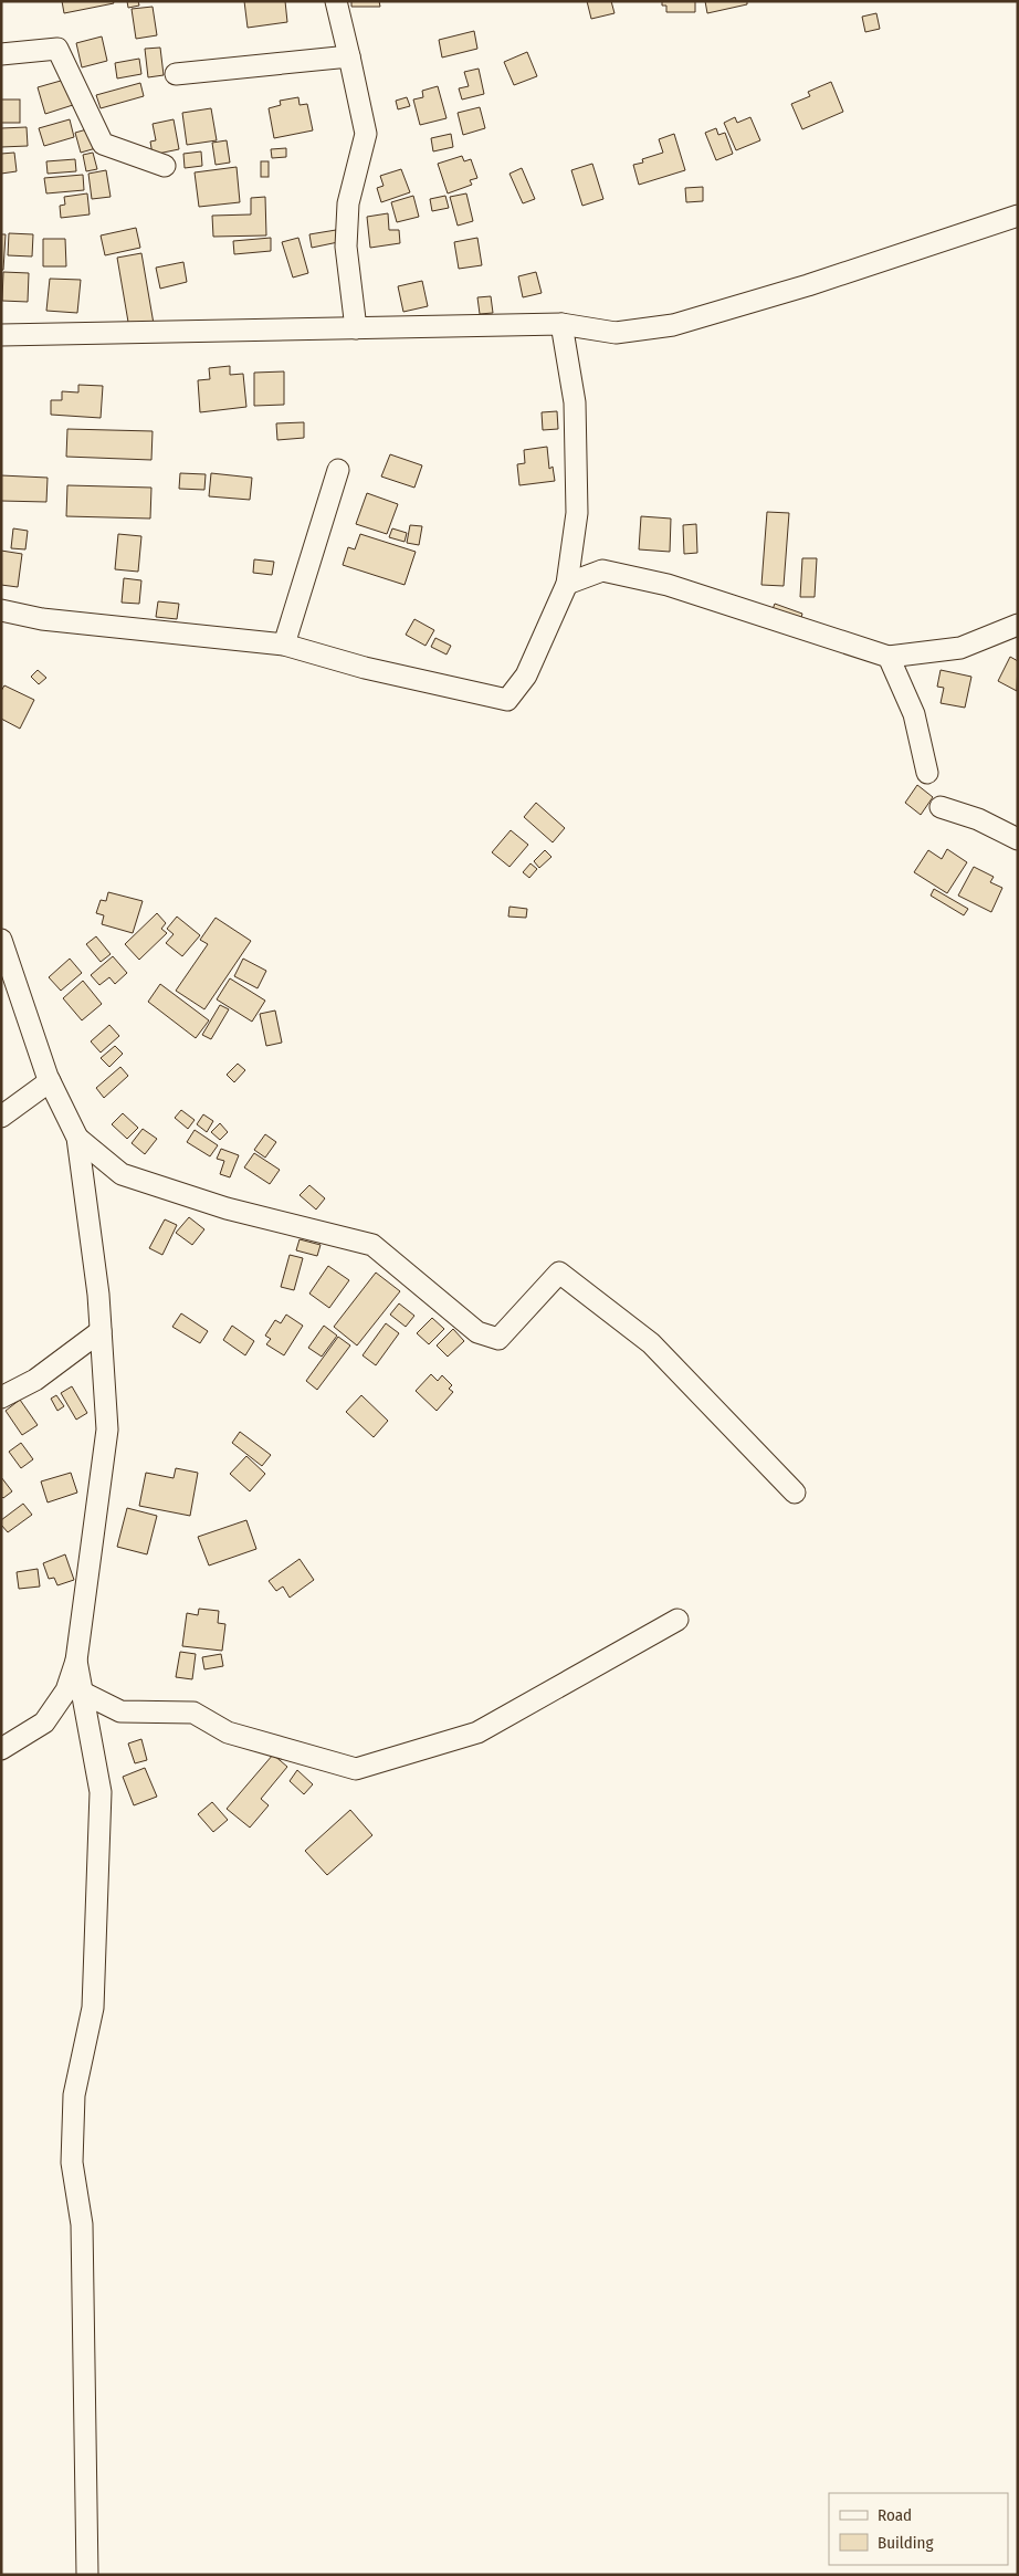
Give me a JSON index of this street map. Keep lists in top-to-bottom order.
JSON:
{
  "legend": ["Road", "Building"]
}
